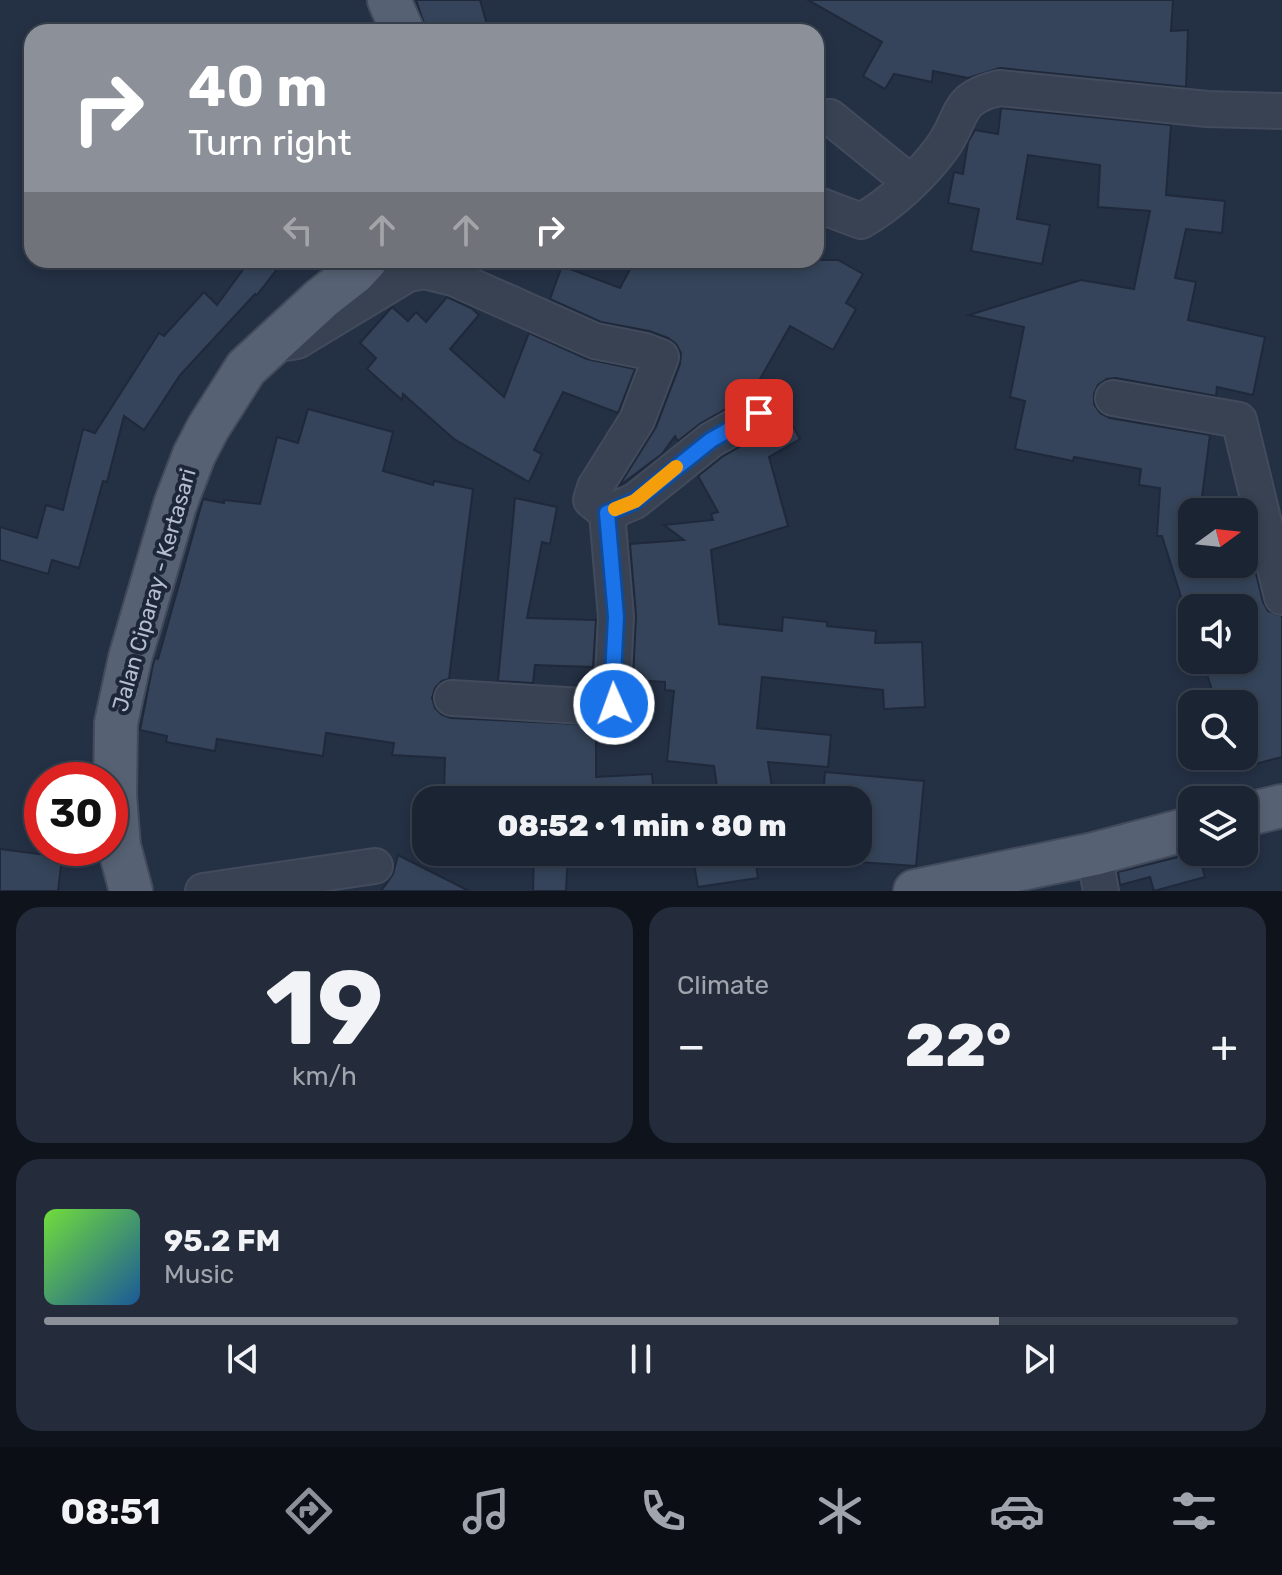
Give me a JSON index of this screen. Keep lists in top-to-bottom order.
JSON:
{
  "streets": {
    "main road": ["Jalan Ciparay - Kertasari"]
  },
  "north": "right",
  "page": {
    "turn": ["40 m", "Turn right"],
    "limit": "30",
    "trip": "08:52 · 1 min · 80 m",
    "tile": [
      ["19", "km/h"],
      "Climate"
    ],
    "heat": ["−", "22°", "+"],
    "song": ["95.2 FM", "Music"],
    "tabs": "08:51"
  }
}
